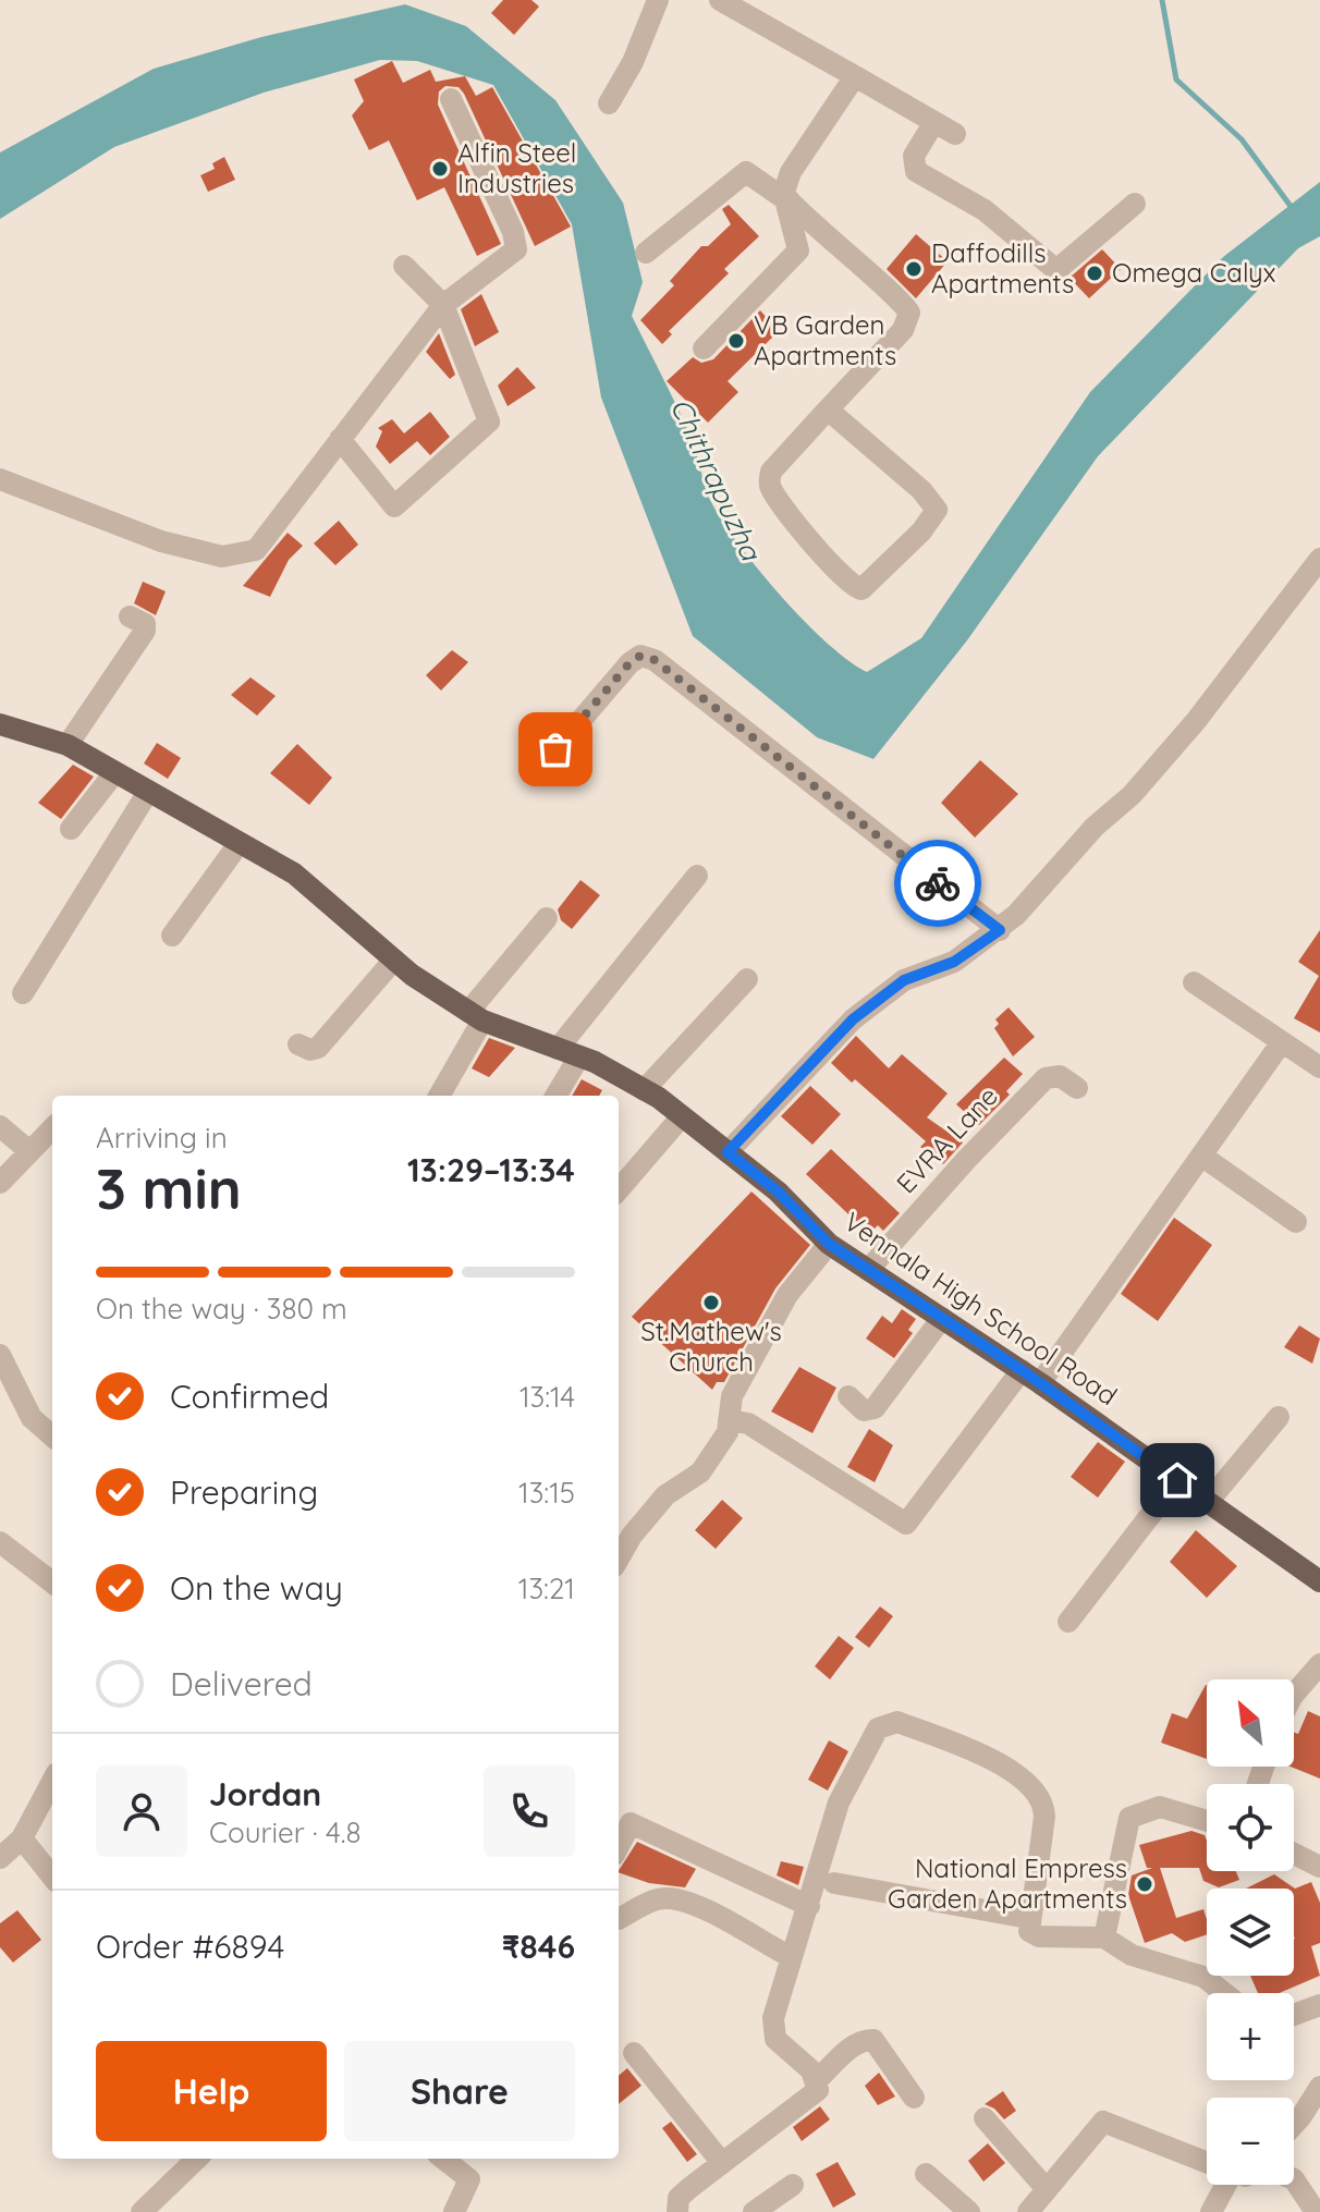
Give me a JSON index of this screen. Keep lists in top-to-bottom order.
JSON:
{
  "streets": {
    "main road": ["Vennala High School Road"],
    "street": ["EVRA Lane"]
  },
  "crossings": [
    ["EVRA Lane", "Vennala High School Road"]
  ],
  "water": ["Chithrapuzha"],
  "places": [
    "Alfin Steel Industries",
    "Daffodills Apartments",
    "Omega Calyx",
    "VB Garden Apartments",
    "St.Mathew's Church",
    "National Empress Garden Apartments"
  ],
  "north": "top left",
  "page": {
    "heading": ["3 min", "Arriving in", "13:29–13:34"],
    "panel": [
      "Jordan",
      "Courier · 4.8",
      "Order #6894",
      "₹846"
    ],
    "bar": "On the way · 380 m",
    "list": [
      ["Confirmed", "13:14"],
      ["Preparing", "13:15"],
      ["On the way", "13:21"],
      "Delivered"
    ],
    "map_buttons": ["+", "−"],
    "buttons": ["Help", "Share"]
  }
}
